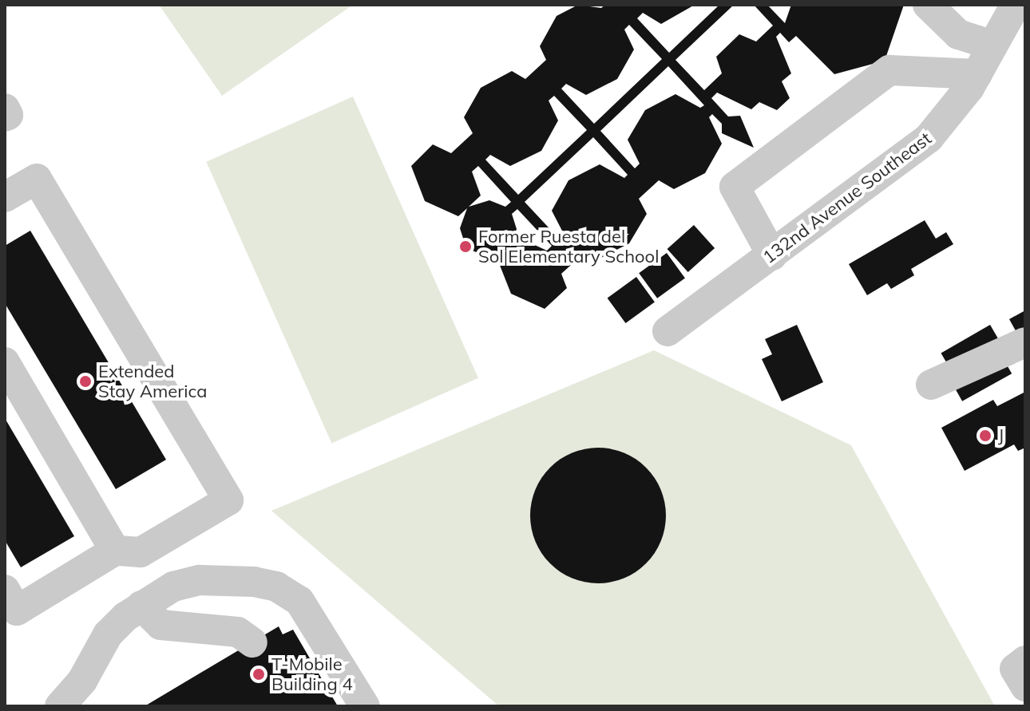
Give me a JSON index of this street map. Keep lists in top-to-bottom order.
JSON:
{
  "streets": {
    "street": ["132nd Avenue Southeast"]
  },
  "places": [
    "Former Puesta del Sol Elementary School",
    "Extended Stay America",
    "J",
    "T-Mobile Building 4"
  ]
}
